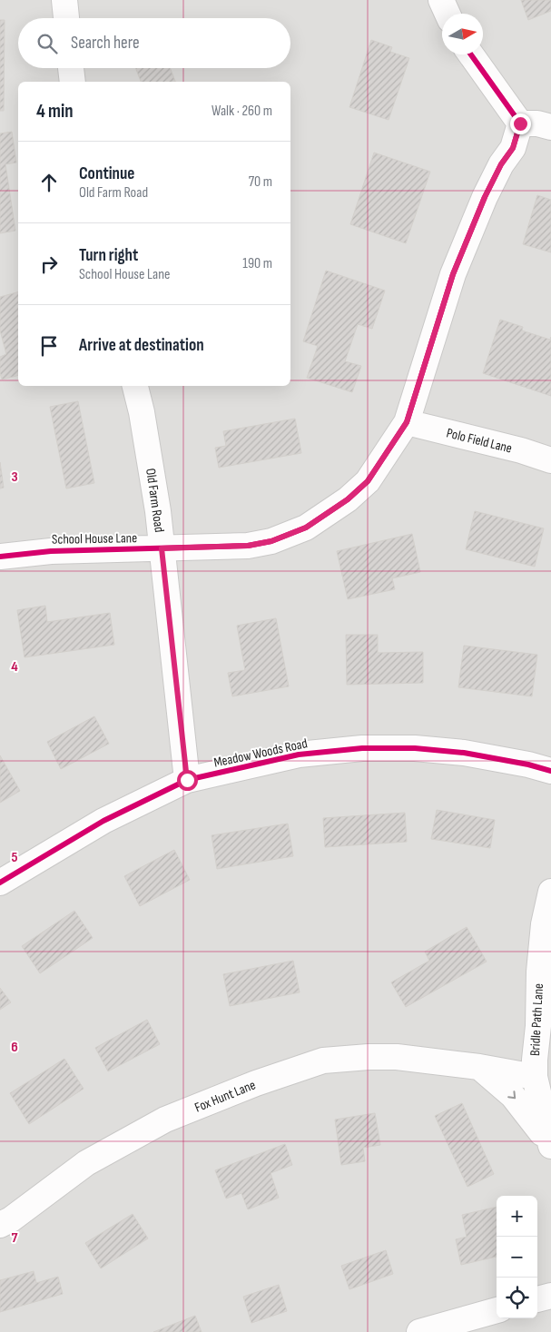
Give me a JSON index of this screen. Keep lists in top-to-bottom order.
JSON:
{
  "streets": {
    "street": [
      "Polo Field Lane",
      "Old Farm Road",
      "School House Lane",
      "Meadow Woods Road",
      "Bridle Path Lane",
      "Fox Hunt Lane"
    ]
  },
  "crossings": [
    ["Polo Field Lane", "School House Lane"],
    ["Old Farm Road", "School House Lane"],
    ["Old Farm Road", "Meadow Woods Road"],
    ["Bridle Path Lane", "Fox Hunt Lane"]
  ],
  "north": "right",
  "page": {
    "search": "Search here",
    "heading": ["4 min", "Walk · 260 m"],
    "list": [
      ["Continue", "Old Farm Road", "70 m"],
      ["Turn right", "School House Lane", "190 m"],
      "Arrive at destination"
    ],
    "map_buttons": ["+", "−"]
  },
  "grid": {
    "rows": [
      "3",
      "4",
      "5",
      "6",
      "7"
    ]
  }
}
